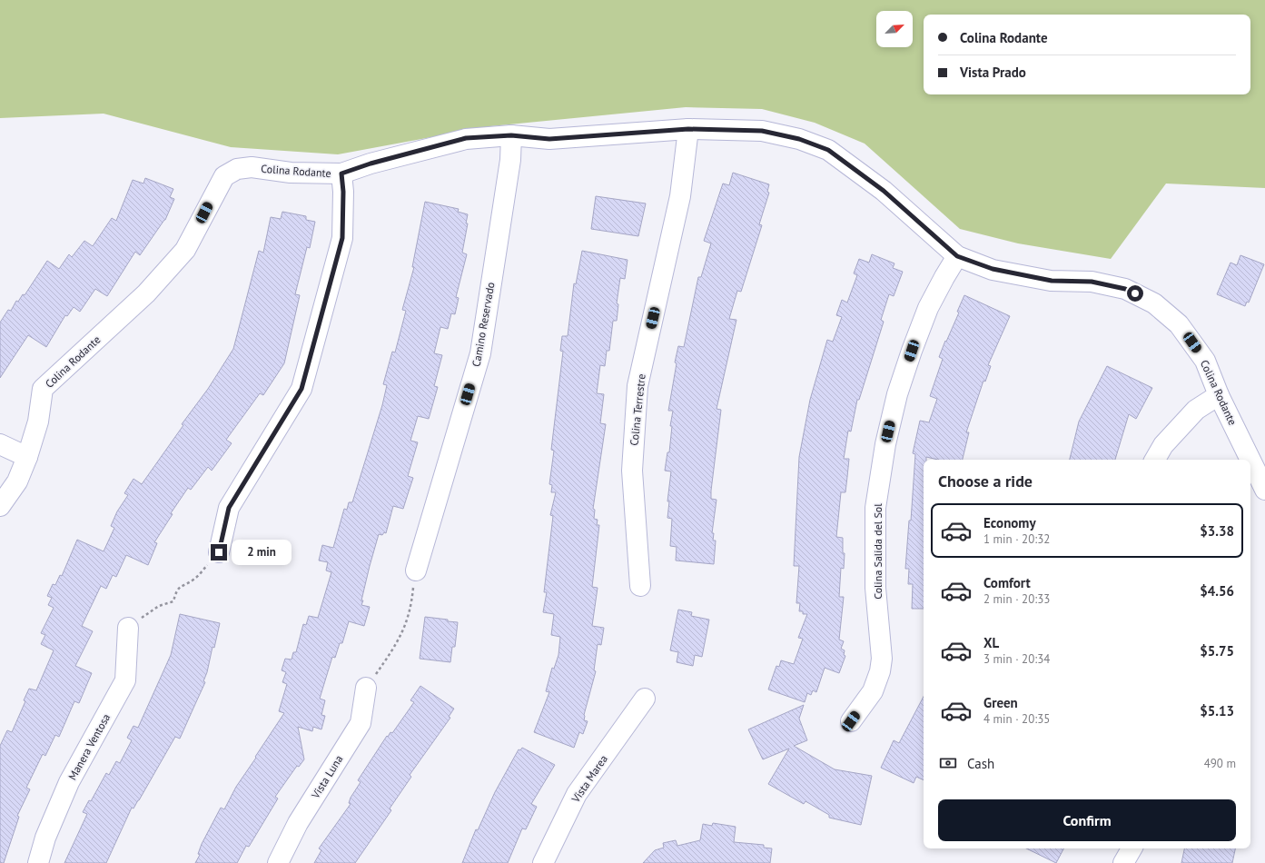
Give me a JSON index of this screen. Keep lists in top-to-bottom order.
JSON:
{
  "streets": {
    "street": [
      "Colina Rodante",
      "Camino Reservado",
      "Colina Terrestre",
      "Colina Salida del Sol",
      "Manera Ventosa",
      "Vista Luna",
      "Vista Marea"
    ]
  },
  "crossings": [
    ["Colina Rodante", "Camino Reservado"],
    ["Colina Rodante", "Colina Terrestre"],
    ["Colina Rodante", "Colina Salida del Sol"]
  ],
  "north": "top right",
  "page": {
    "banner": ["Colina Rodante", "Vista Prado"],
    "heading": "Choose a ride",
    "list": [
      {
        "name": "Economy",
        "note": "1 min · 20:32",
        "value": "$3.38"
      },
      {
        "name": "Comfort",
        "note": "2 min · 20:33",
        "value": "$4.56"
      },
      {
        "name": "XL",
        "note": "3 min · 20:34",
        "value": "$5.75"
      },
      {
        "name": "Green",
        "note": "4 min · 20:35",
        "value": "$5.13"
      }
    ],
    "bubble": "2 min",
    "pay": ["Cash", "490 m"],
    "buttons": "Confirm"
  }
}
